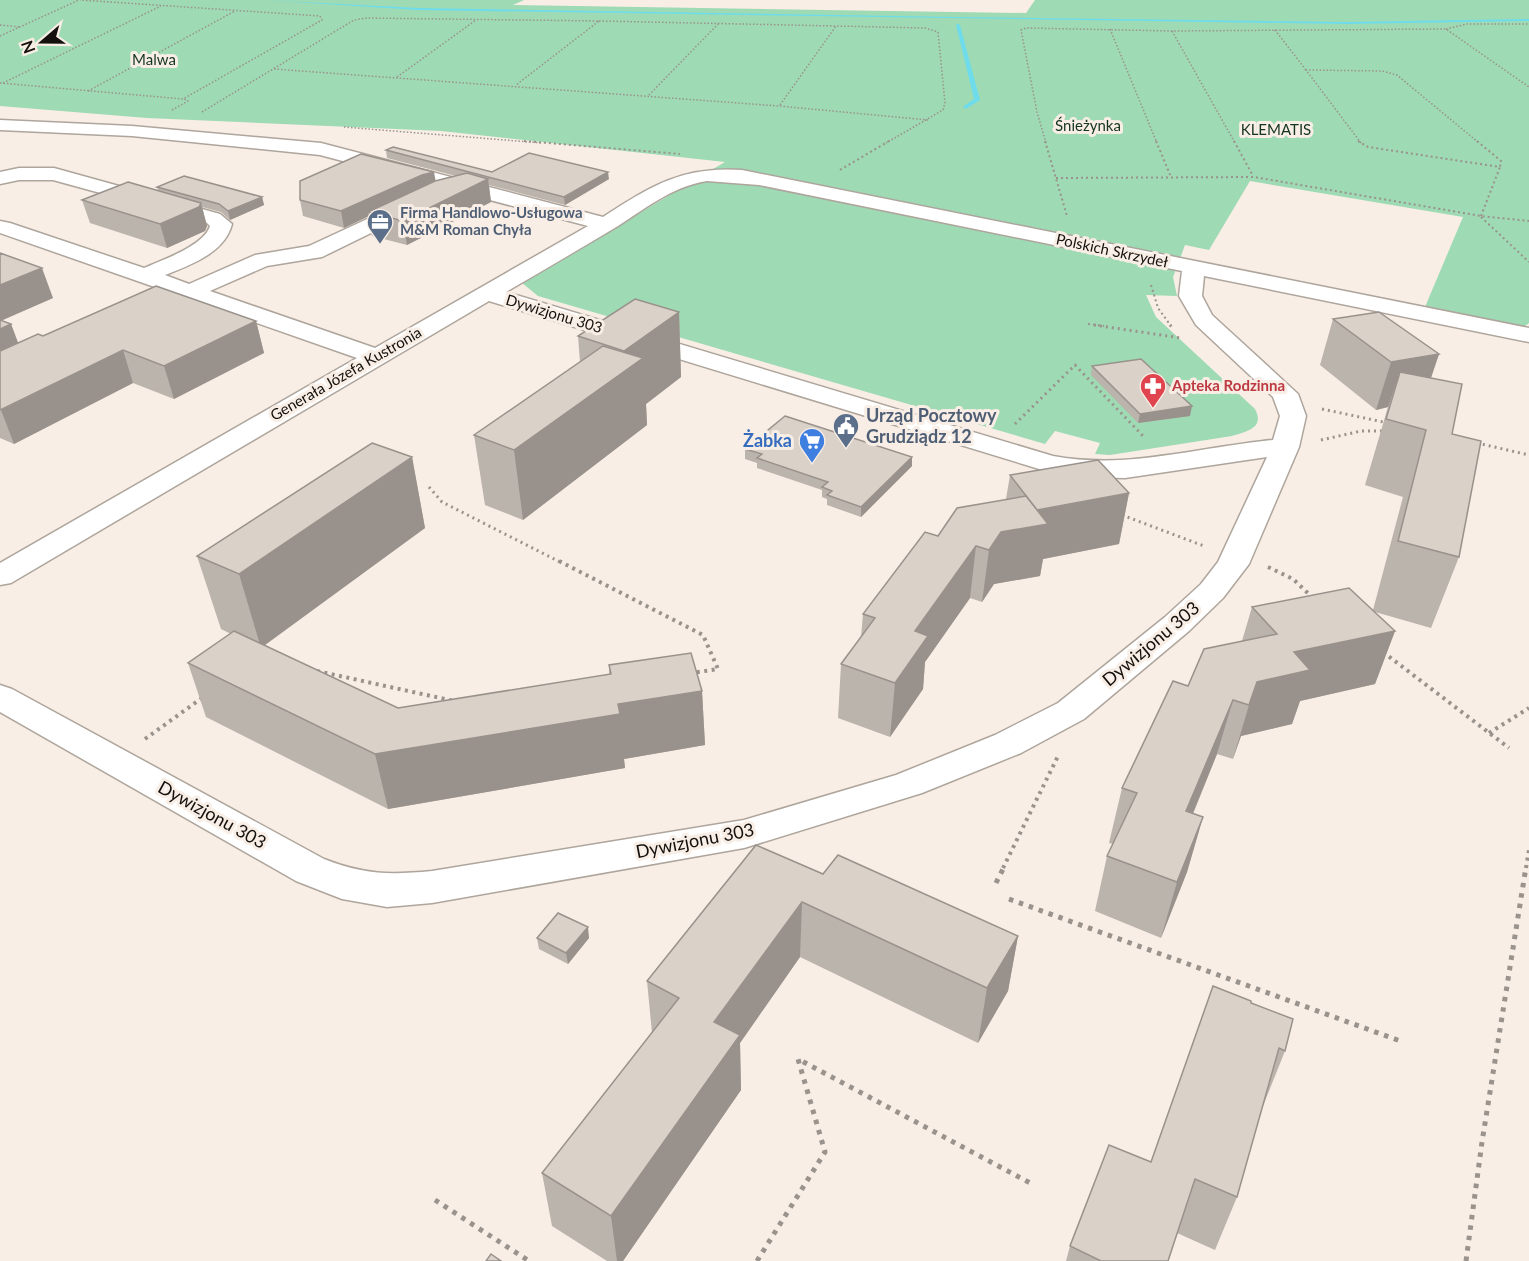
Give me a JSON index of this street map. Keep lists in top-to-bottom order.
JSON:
{
  "streets": {
    "street": ["Polskich Skrzydeł", "Dywizjonu 303", "Generała Józefa Kustronia"]
  },
  "crossings": [
    ["Polskich Skrzydeł", "Dywizjonu 303"],
    ["Polskich Skrzydeł", "Generała Józefa Kustronia"],
    ["Dywizjonu 303", "Generała Józefa Kustronia"]
  ],
  "parks": ["Malwa", "Śnieżynka", "KLEMATIS"],
  "places": {
    "office": ["Firma Handlowo-Usługowa M&M Roman Chyła"],
    "pharmacy": ["Apteka Rodzinna"],
    "public building": ["Urząd Pocztowy Grudziądz 12"],
    "supermarket": ["Żabka"]
  },
  "north": "left"
}
